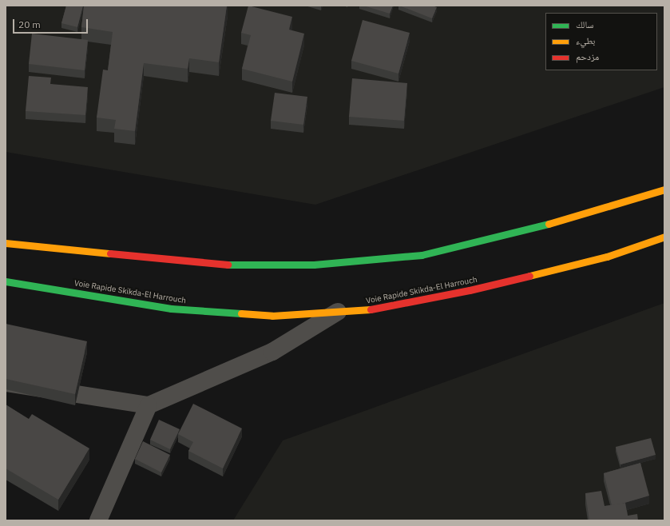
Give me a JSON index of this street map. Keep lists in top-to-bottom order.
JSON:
{
  "streets": {
    "highway": ["Voie Rapide Skikda-El Harrouch"]
  },
  "legend": ["سالك", "بطيء", "مزدحم"],
  "scale_bar": "20 m"
}
